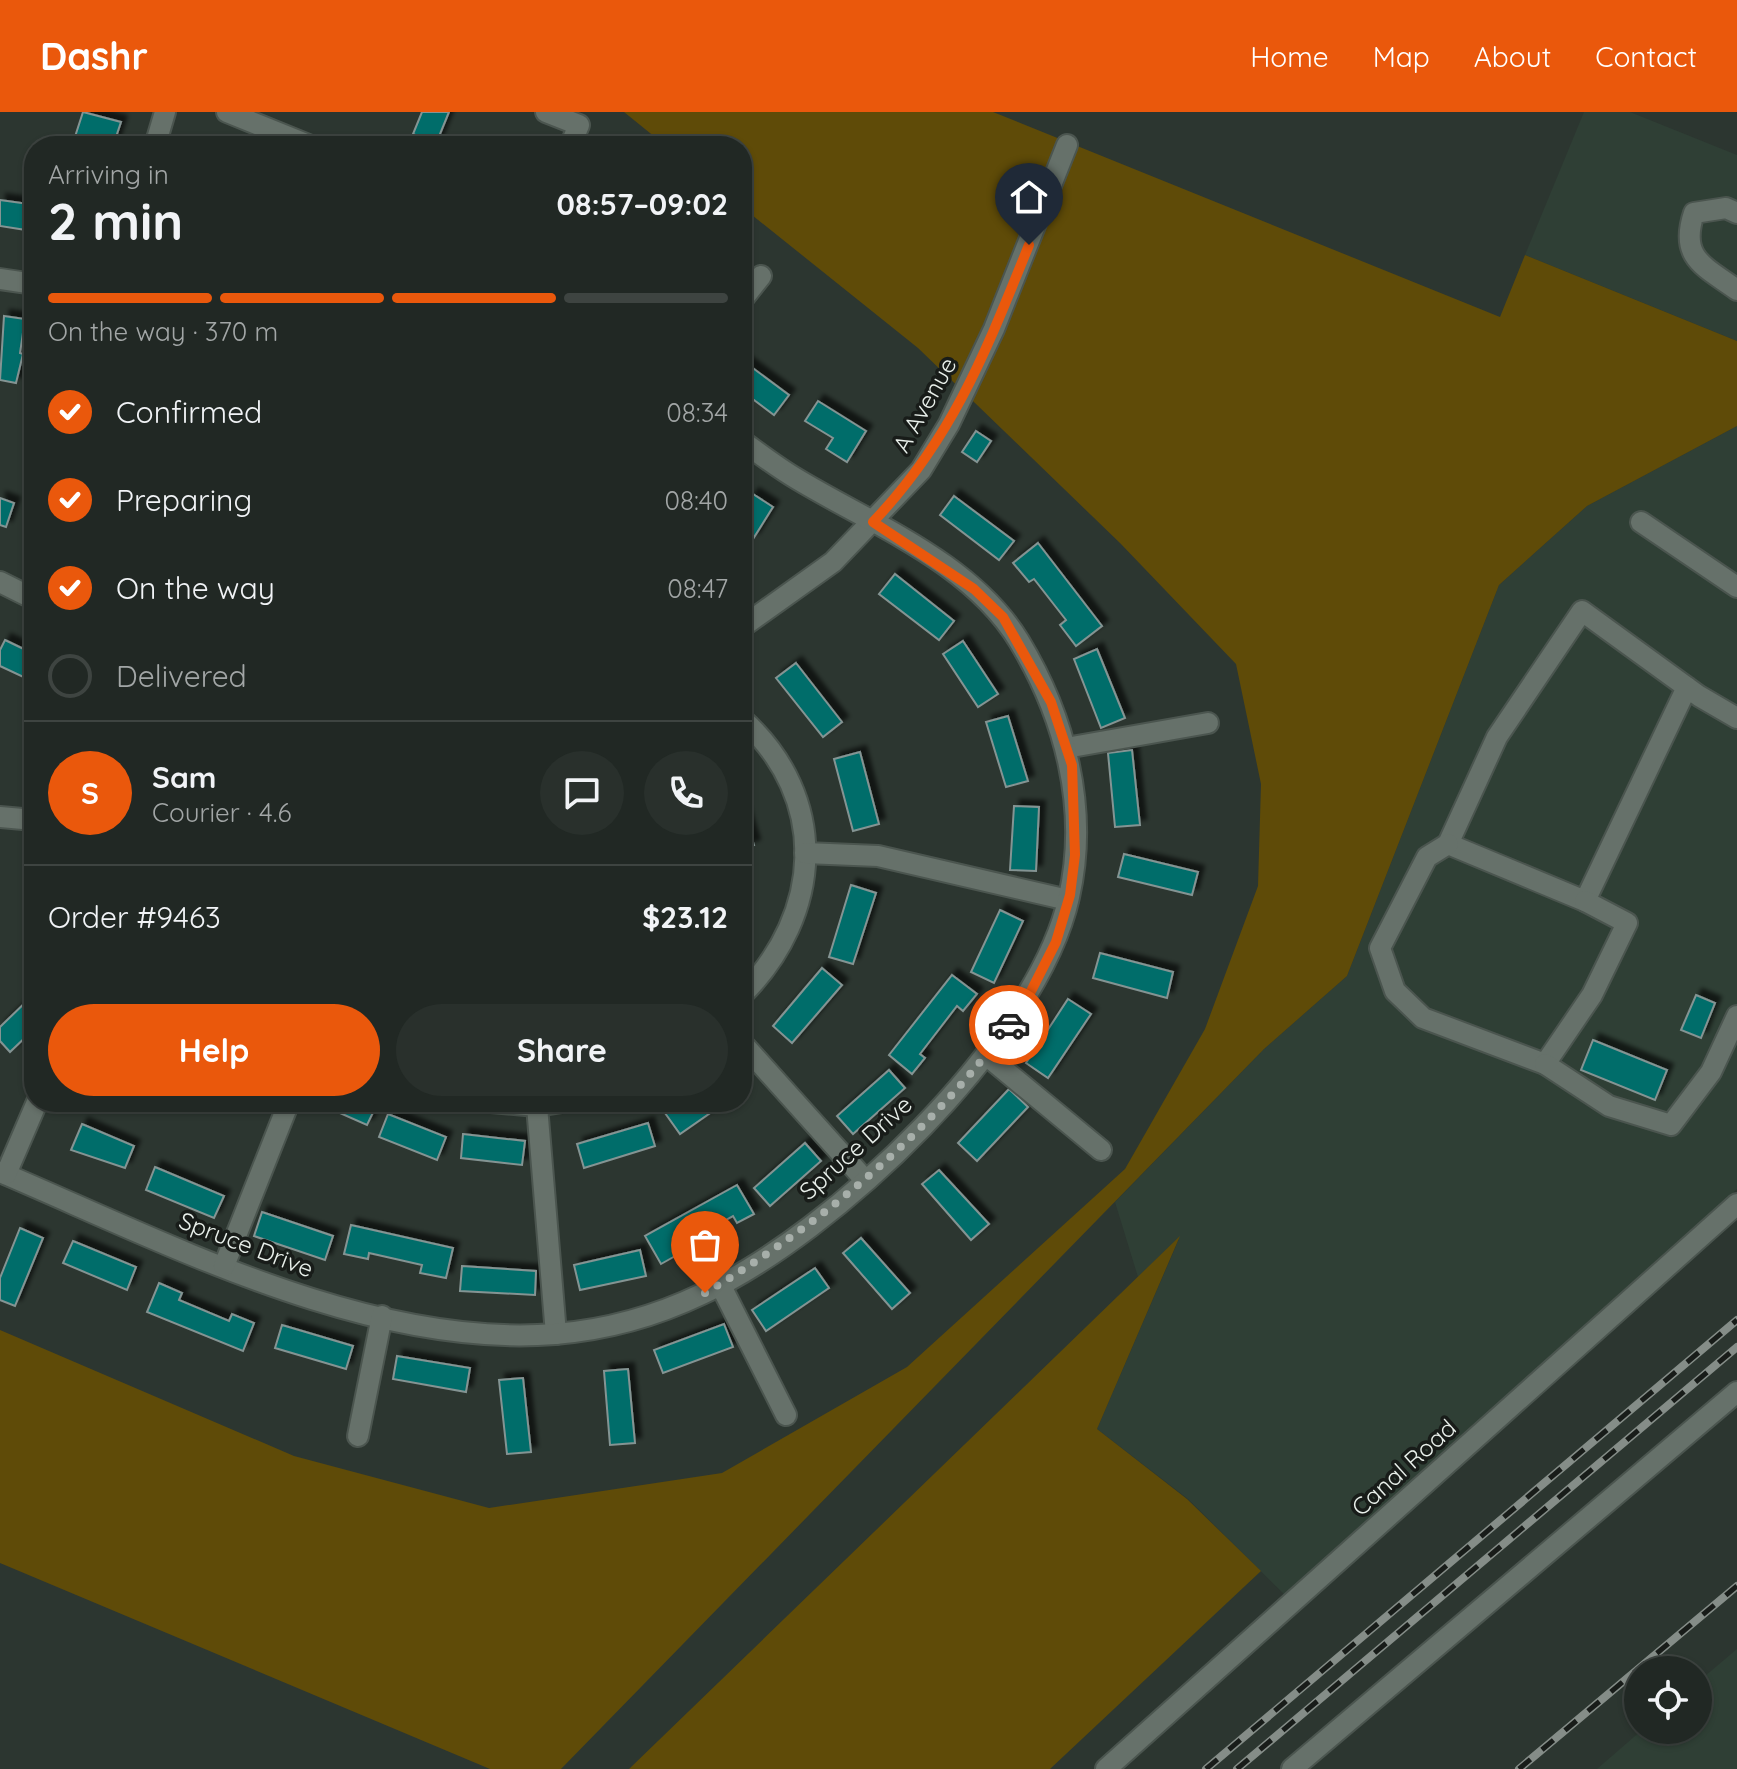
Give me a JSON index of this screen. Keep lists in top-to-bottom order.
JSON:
{
  "streets": {
    "street": ["A Avenue", "Spruce Drive", "Canal Road"]
  },
  "crossings": [
    ["A Avenue", "Spruce Drive"]
  ],
  "page": {
    "header": "Dashr",
    "nav": [
      "Home",
      "Map",
      "About",
      "Contact"
    ],
    "heading": ["2 min", "Arriving in", "08:57–09:02"],
    "panel": [
      "Sam",
      "Courier · 4.6",
      "Order #9463",
      "$23.12"
    ],
    "bar": "On the way · 370 m",
    "list": [
      ["Confirmed", "08:34"],
      ["Preparing", "08:40"],
      ["On the way", "08:47"],
      "Delivered"
    ],
    "round": "S",
    "buttons": ["Help", "Share"]
  }
}
